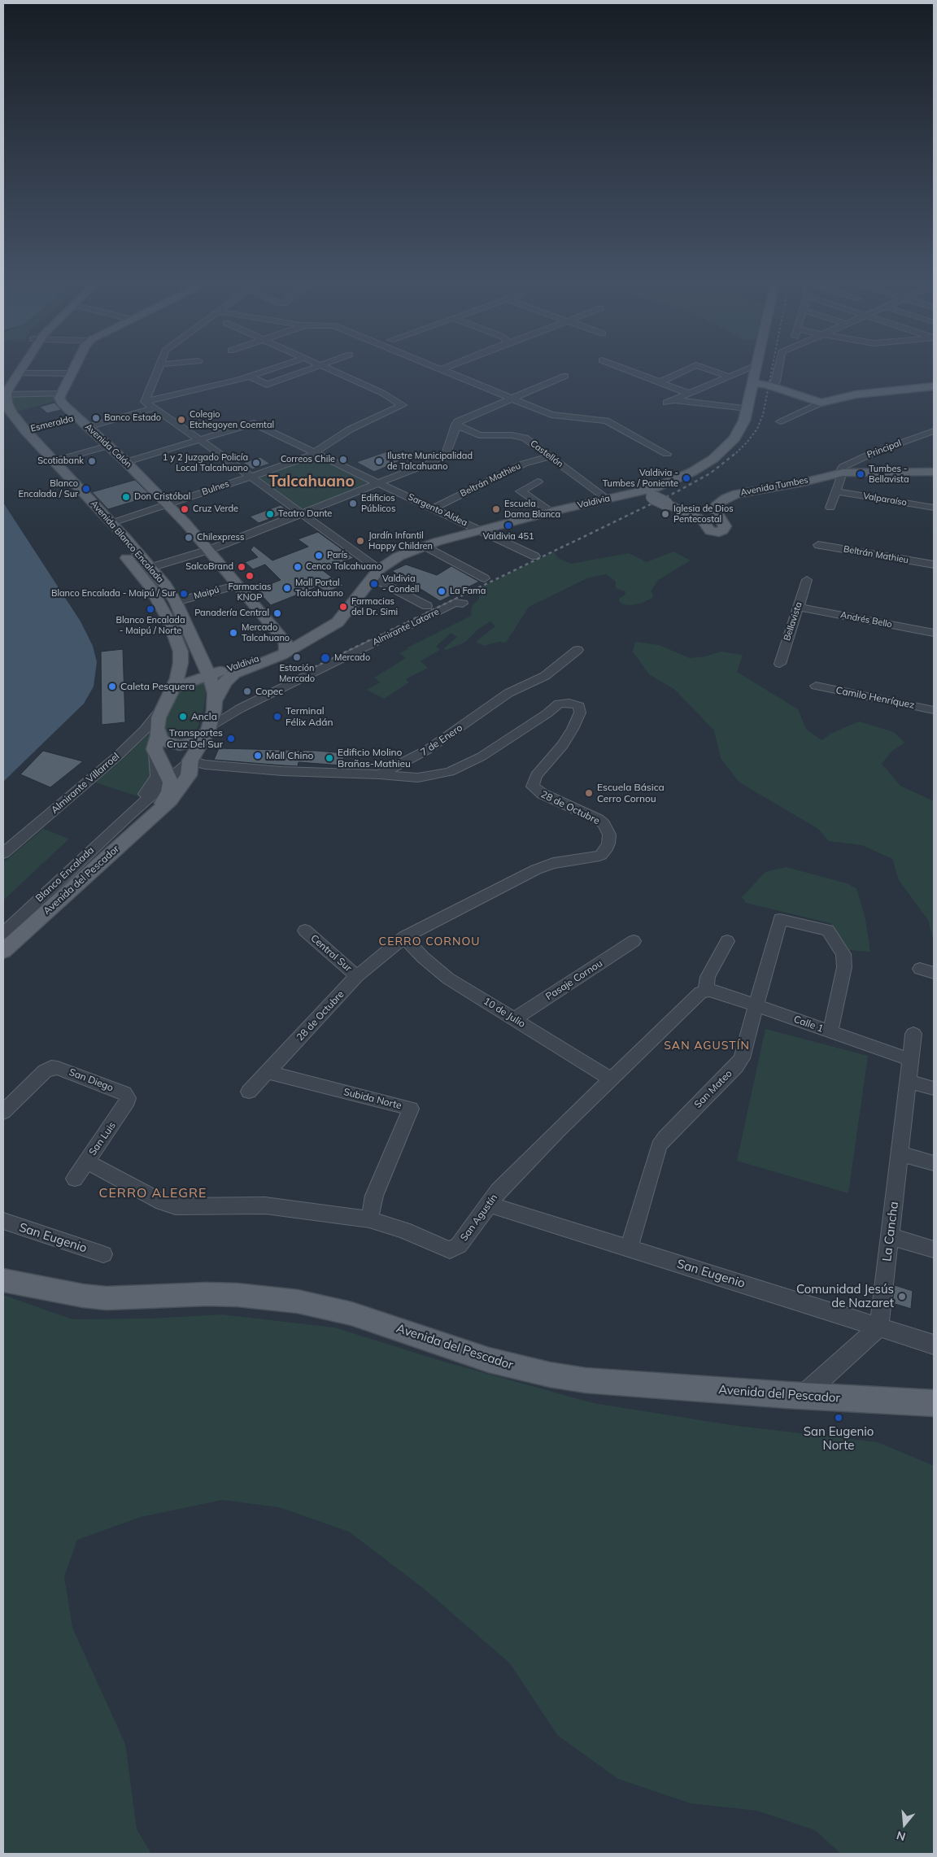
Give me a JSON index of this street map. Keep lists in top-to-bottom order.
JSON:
{
  "streets": {
    "main road": [
      "Avenida Colón",
      "Avenida Tumbes",
      "Valdivia",
      "Avenida Blanco Encalada",
      "Avenida del Pescador"
    ],
    "street": [
      "Esmeralda",
      "Principal",
      "Castellón",
      "Beltrán Mathieu",
      "Bulnes",
      "Valparaíso",
      "Sargento Aldea",
      "Maipú",
      "Andrés Bello",
      "Bellavista",
      "Almirante Latorre",
      "Camilo Henríquez",
      "7 de Enero",
      "Almirante Villarroel",
      "28 de Octubre",
      "Blanco Encalada",
      "Central Sur",
      "Pasaje Cornou",
      "10 de Julio",
      "Calle 1",
      "San Diego",
      "San Mateo",
      "Subida Norte",
      "San Luis",
      "San Agustín",
      "La Cancha",
      "San Eugenio"
    ]
  },
  "crossings": [
    ["Esmeralda", "Avenida Colón"],
    ["Esmeralda", "Avenida Blanco Encalada"],
    ["Avenida Colón", "Bulnes"],
    ["Avenida Colón", "Valdivia"],
    ["Avenida Colón", "Maipú"],
    ["Principal", "Avenida Tumbes"],
    ["Castellón", "Beltrán Mathieu"],
    ["Castellón", "Valdivia"],
    ["Beltrán Mathieu", "Sargento Aldea"],
    ["Avenida Tumbes", "Valdivia"],
    ["Bulnes", "Sargento Aldea"],
    ["Bulnes", "Avenida Blanco Encalada"],
    ["Valdivia", "Sargento Aldea"],
    ["Valdivia", "Avenida Blanco Encalada"],
    ["Valdivia", "Almirante Latorre"],
    ["Avenida Blanco Encalada", "Maipú"],
    ["Avenida Blanco Encalada", "Almirante Latorre"],
    ["Avenida Blanco Encalada", "Almirante Villarroel"],
    ["Andrés Bello", "Bellavista"],
    ["7 de Enero", "28 de Octubre"],
    ["7 de Enero", "Avenida del Pescador"],
    ["28 de Octubre", "Central Sur"],
    ["28 de Octubre", "10 de Julio"],
    ["28 de Octubre", "Subida Norte"],
    ["Pasaje Cornou", "10 de Julio"],
    ["10 de Julio", "San Agustín"],
    ["Calle 1", "San Mateo"],
    ["Calle 1", "San Agustín"],
    ["Calle 1", "La Cancha"],
    ["San Diego", "San Luis"],
    ["San Mateo", "San Eugenio"],
    ["Subida Norte", "San Agustín"],
    ["San Luis", "San Agustín"],
    ["San Agustín", "San Eugenio"],
    ["La Cancha", "San Eugenio"]
  ],
  "districts": [
    "Talcahuano",
    "CERRO CORNOU",
    "SAN AGUSTÍN",
    "CERRO ALEGRE"
  ],
  "places": [
    "Banco Estado",
    "Colegio Etchegoyen Coemtal",
    "Correos Chile",
    "Scotiabank",
    "Ilustre Municipalidad de Talcahuano",
    "1 y 2 Juzgado Policía Local Talcahuano",
    "Tumbes - Bellavista",
    "Valdivia - Tumbes / Poniente",
    "Blanco Encalada / Sur",
    "Don Cristóbal",
    "Edificios Públicos",
    "Cruz Verde",
    "Escuela Dama Blanca",
    "Teatro Dante",
    "Iglesia de Dios Pentecostal",
    "Valdivia 451",
    "Chilexpress",
    "Jardín Infantil Happy Children",
    "París",
    "SalcoBrand",
    "Cenco Talcahuano",
    "Farmacias KNOP",
    "Valdivia - Condell",
    "Mall Portal Talcahuano",
    "La Fama",
    "Blanco Encalada - Maipú / Sur",
    "Farmacias del Dr. Simi",
    "Blanco Encalada - Maipú / Norte",
    "Panadería Central",
    "Mercado Talcahuano",
    "Estación Mercado",
    "Mercado",
    "Caleta Pesquera",
    "Copec",
    "Ancla",
    "Terminal Félix Adán",
    "Transportes Cruz Del Sur",
    "Mall Chino",
    "Edificio Molino Brañas-Mathieu",
    "Escuela Básica Cerro Cornou",
    "Comunidad Jesús de Nazaret",
    "San Eugenio Norte"
  ],
  "north": "bottom"
}
